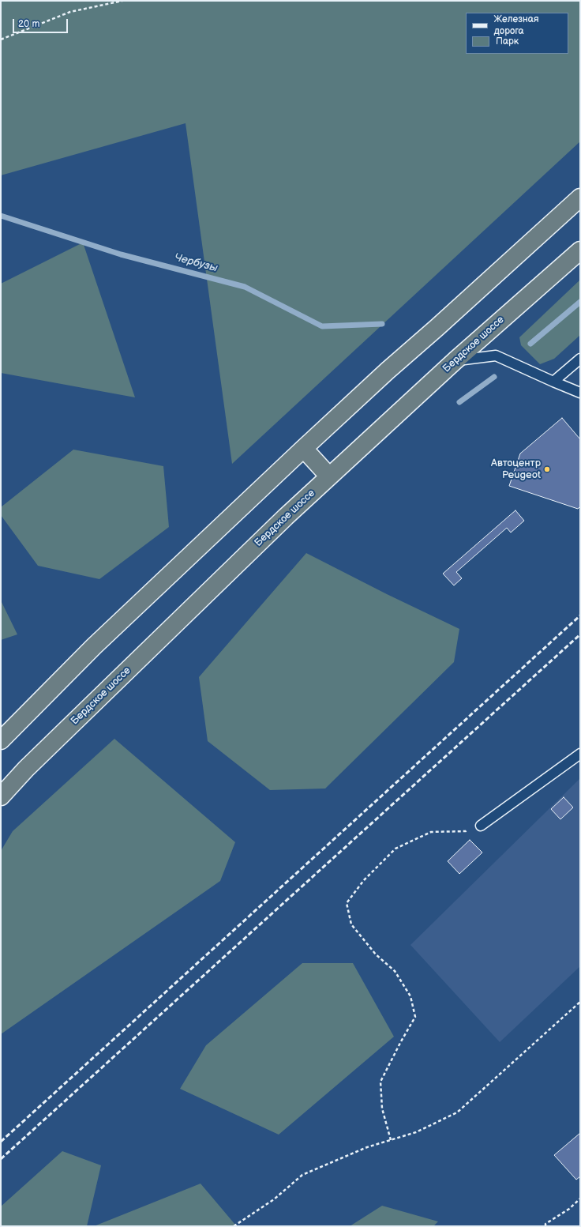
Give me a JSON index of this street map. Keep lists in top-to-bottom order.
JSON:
{
  "streets": {
    "highway": ["Бердское шоссе"]
  },
  "water": ["Чербузы"],
  "places": ["Автоцентр Peugeot"],
  "legend": ["Железная дорога", "Парк"],
  "scale_bar": "20 m"
}
